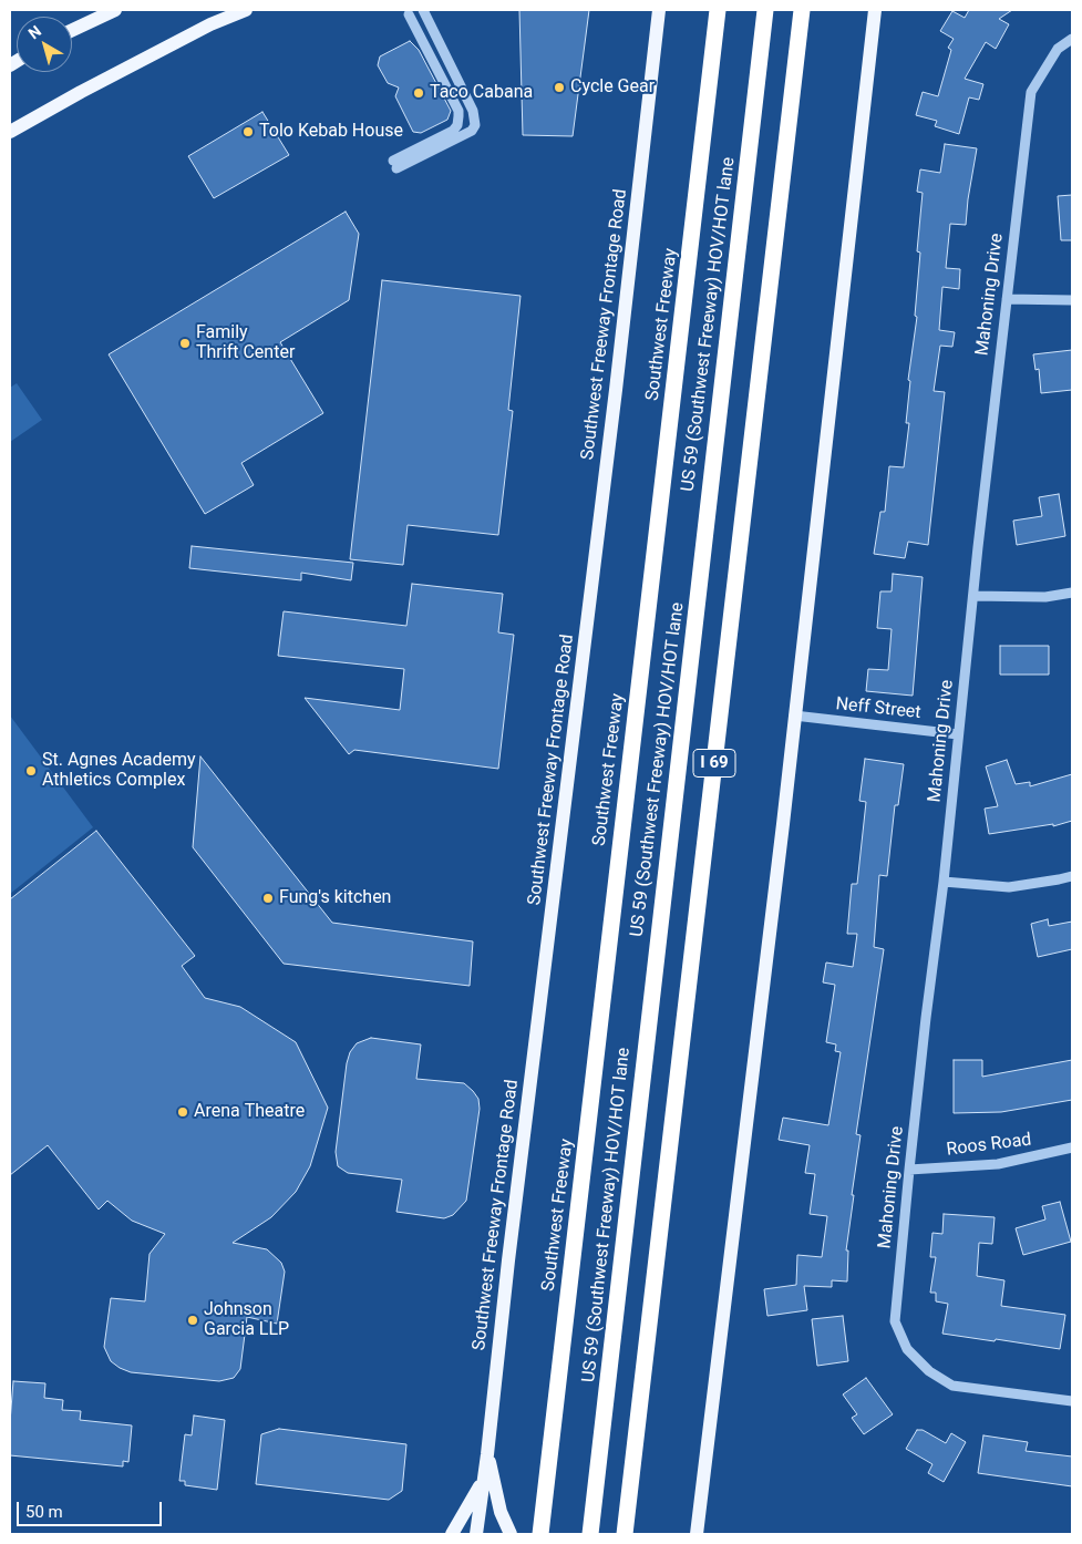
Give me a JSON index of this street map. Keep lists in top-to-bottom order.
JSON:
{
  "streets": {
    "highway": ["Southwest Freeway", "US 59 (Southwest Freeway) HOV/HOT lane", "I 69"],
    "main road": ["Southwest Freeway Frontage Road"],
    "street": ["Mahoning Drive", "Neff Street", "Roos Road"]
  },
  "crossings": [
    ["Mahoning Drive", "Neff Street"],
    ["Mahoning Drive", "Roos Road"]
  ],
  "places": [
    "Cycle Gear",
    "Taco Cabana",
    "Tolo Kebab House",
    "Family Thrift Center",
    "St. Agnes Academy Athletics Complex",
    "Fung's kitchen",
    "Arena Theatre",
    "Johnson Garcia LLP"
  ],
  "scale_bar": "50 m",
  "north": "top left"
}
